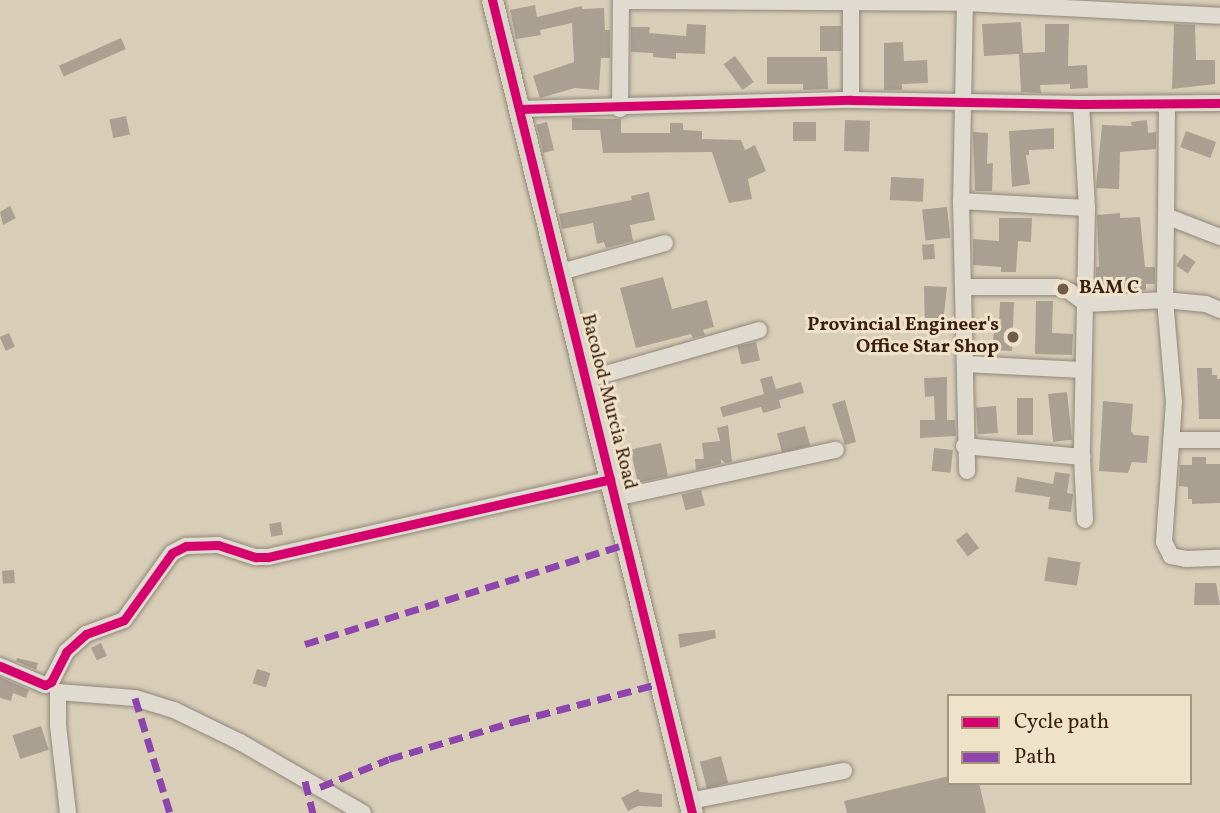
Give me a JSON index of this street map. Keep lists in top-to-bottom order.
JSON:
{
  "streets": {
    "main road": ["Bacolod-Murcia Road"]
  },
  "places": ["BAM C", "Provincial Engineer's Office Star Shop"],
  "legend": ["Cycle path", "Path"]
}
